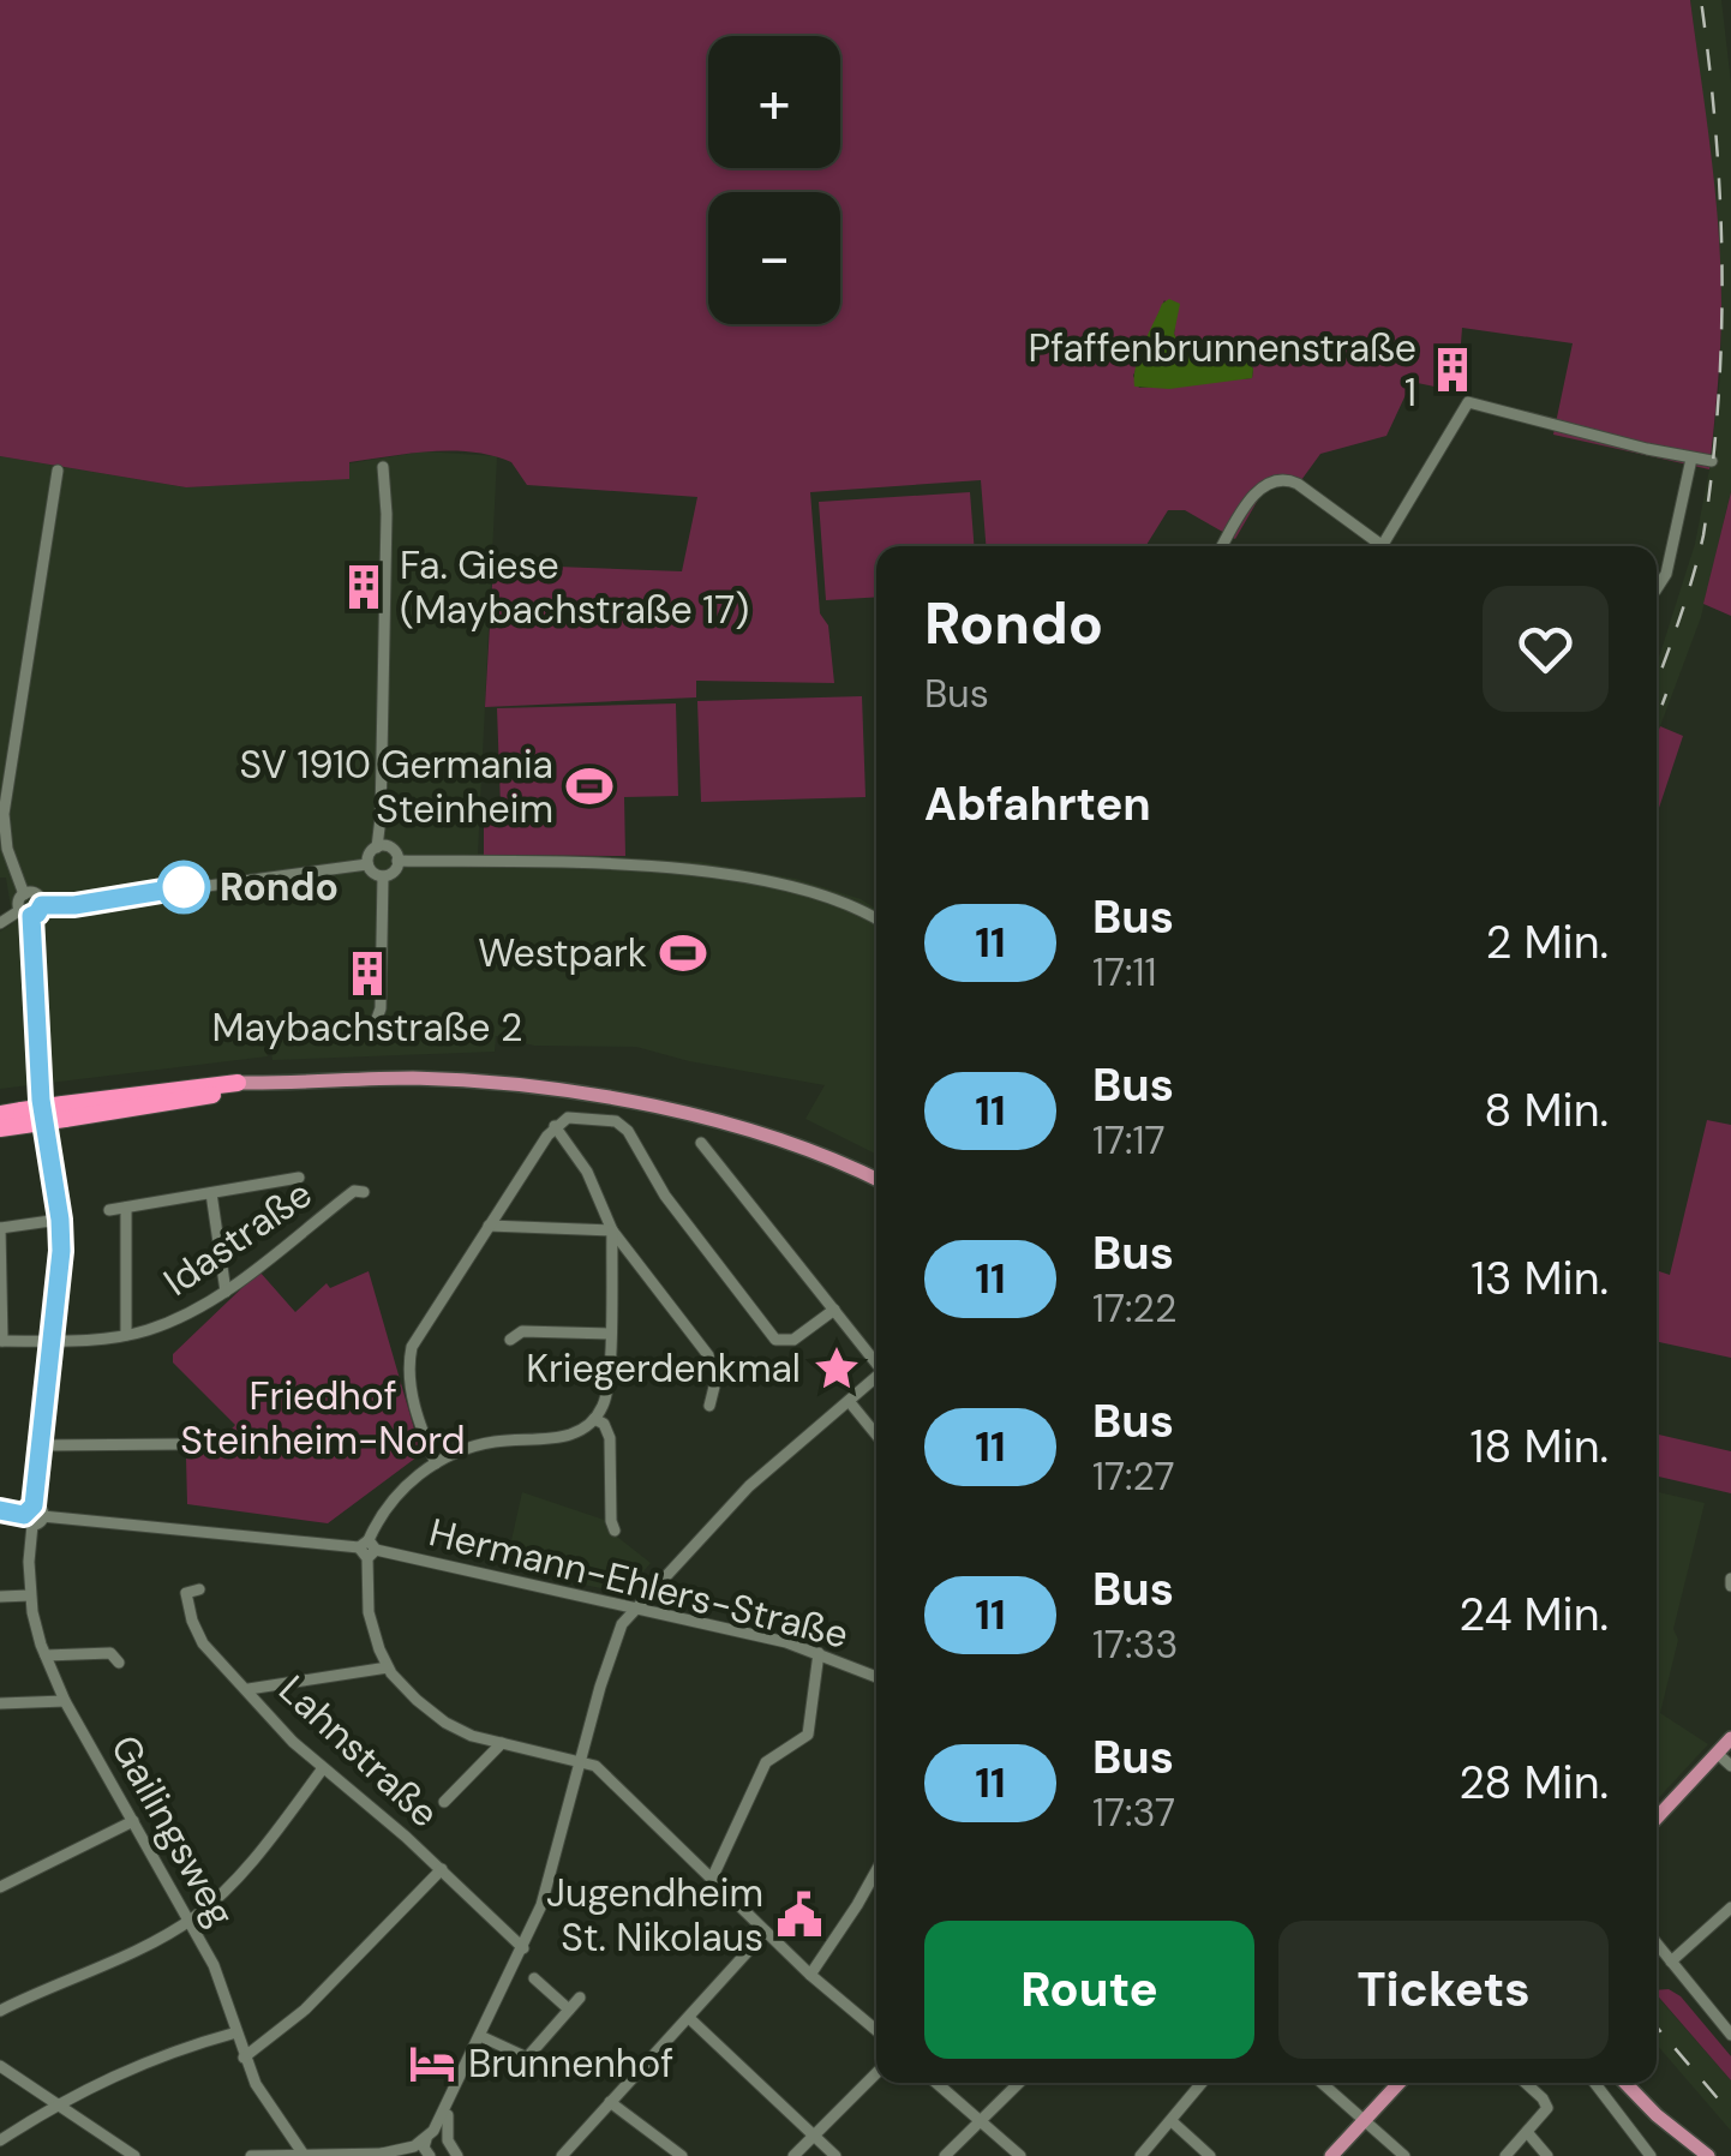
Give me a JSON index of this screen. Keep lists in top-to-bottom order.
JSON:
{
  "streets": {
    "street": [
      "Idastraße",
      "Hermann-Ehlers-Straße",
      "Lahnstraße",
      "Gailingsweg"
    ]
  },
  "crossings": [
    ["Idastraße", "Gailingsweg"],
    ["Hermann-Ehlers-Straße", "Gailingsweg"]
  ],
  "parks": ["Friedhof Steinheim-Nord"],
  "places": {
    "building": ["Pfaffenbrunnenstraße 1", "Fa. Giese (Maybachstraße 17)", "Maybachstraße 2"],
    "sports": ["SV 1910 Germania Steinheim", "Westpark"],
    "other": ["Rondo"],
    "place": ["Kriegerdenkmal"],
    "public building": ["Jugendheim St. Nikolaus"],
    "hotel": ["Brunnenhof"]
  },
  "lines": ["bus line 11"],
  "page": {
    "map_buttons": ["+", "−"],
    "heading": [
      ["Rondo", "Bus"],
      "Abfahrten"
    ],
    "list": [
      {
        "mark": "11",
        "name": "Bus",
        "note": "17:11",
        "value": "2 Min."
      },
      {
        "mark": "11",
        "name": "Bus",
        "note": "17:17",
        "value": "8 Min."
      },
      {
        "mark": "11",
        "name": "Bus",
        "note": "17:22",
        "value": "13 Min."
      },
      {
        "mark": "11",
        "name": "Bus",
        "note": "17:27",
        "value": "18 Min."
      },
      {
        "mark": "11",
        "name": "Bus",
        "note": "17:33",
        "value": "24 Min."
      },
      {
        "mark": "11",
        "name": "Bus",
        "note": "17:37",
        "value": "28 Min."
      }
    ],
    "buttons": ["Route", "Tickets"]
  }
}
